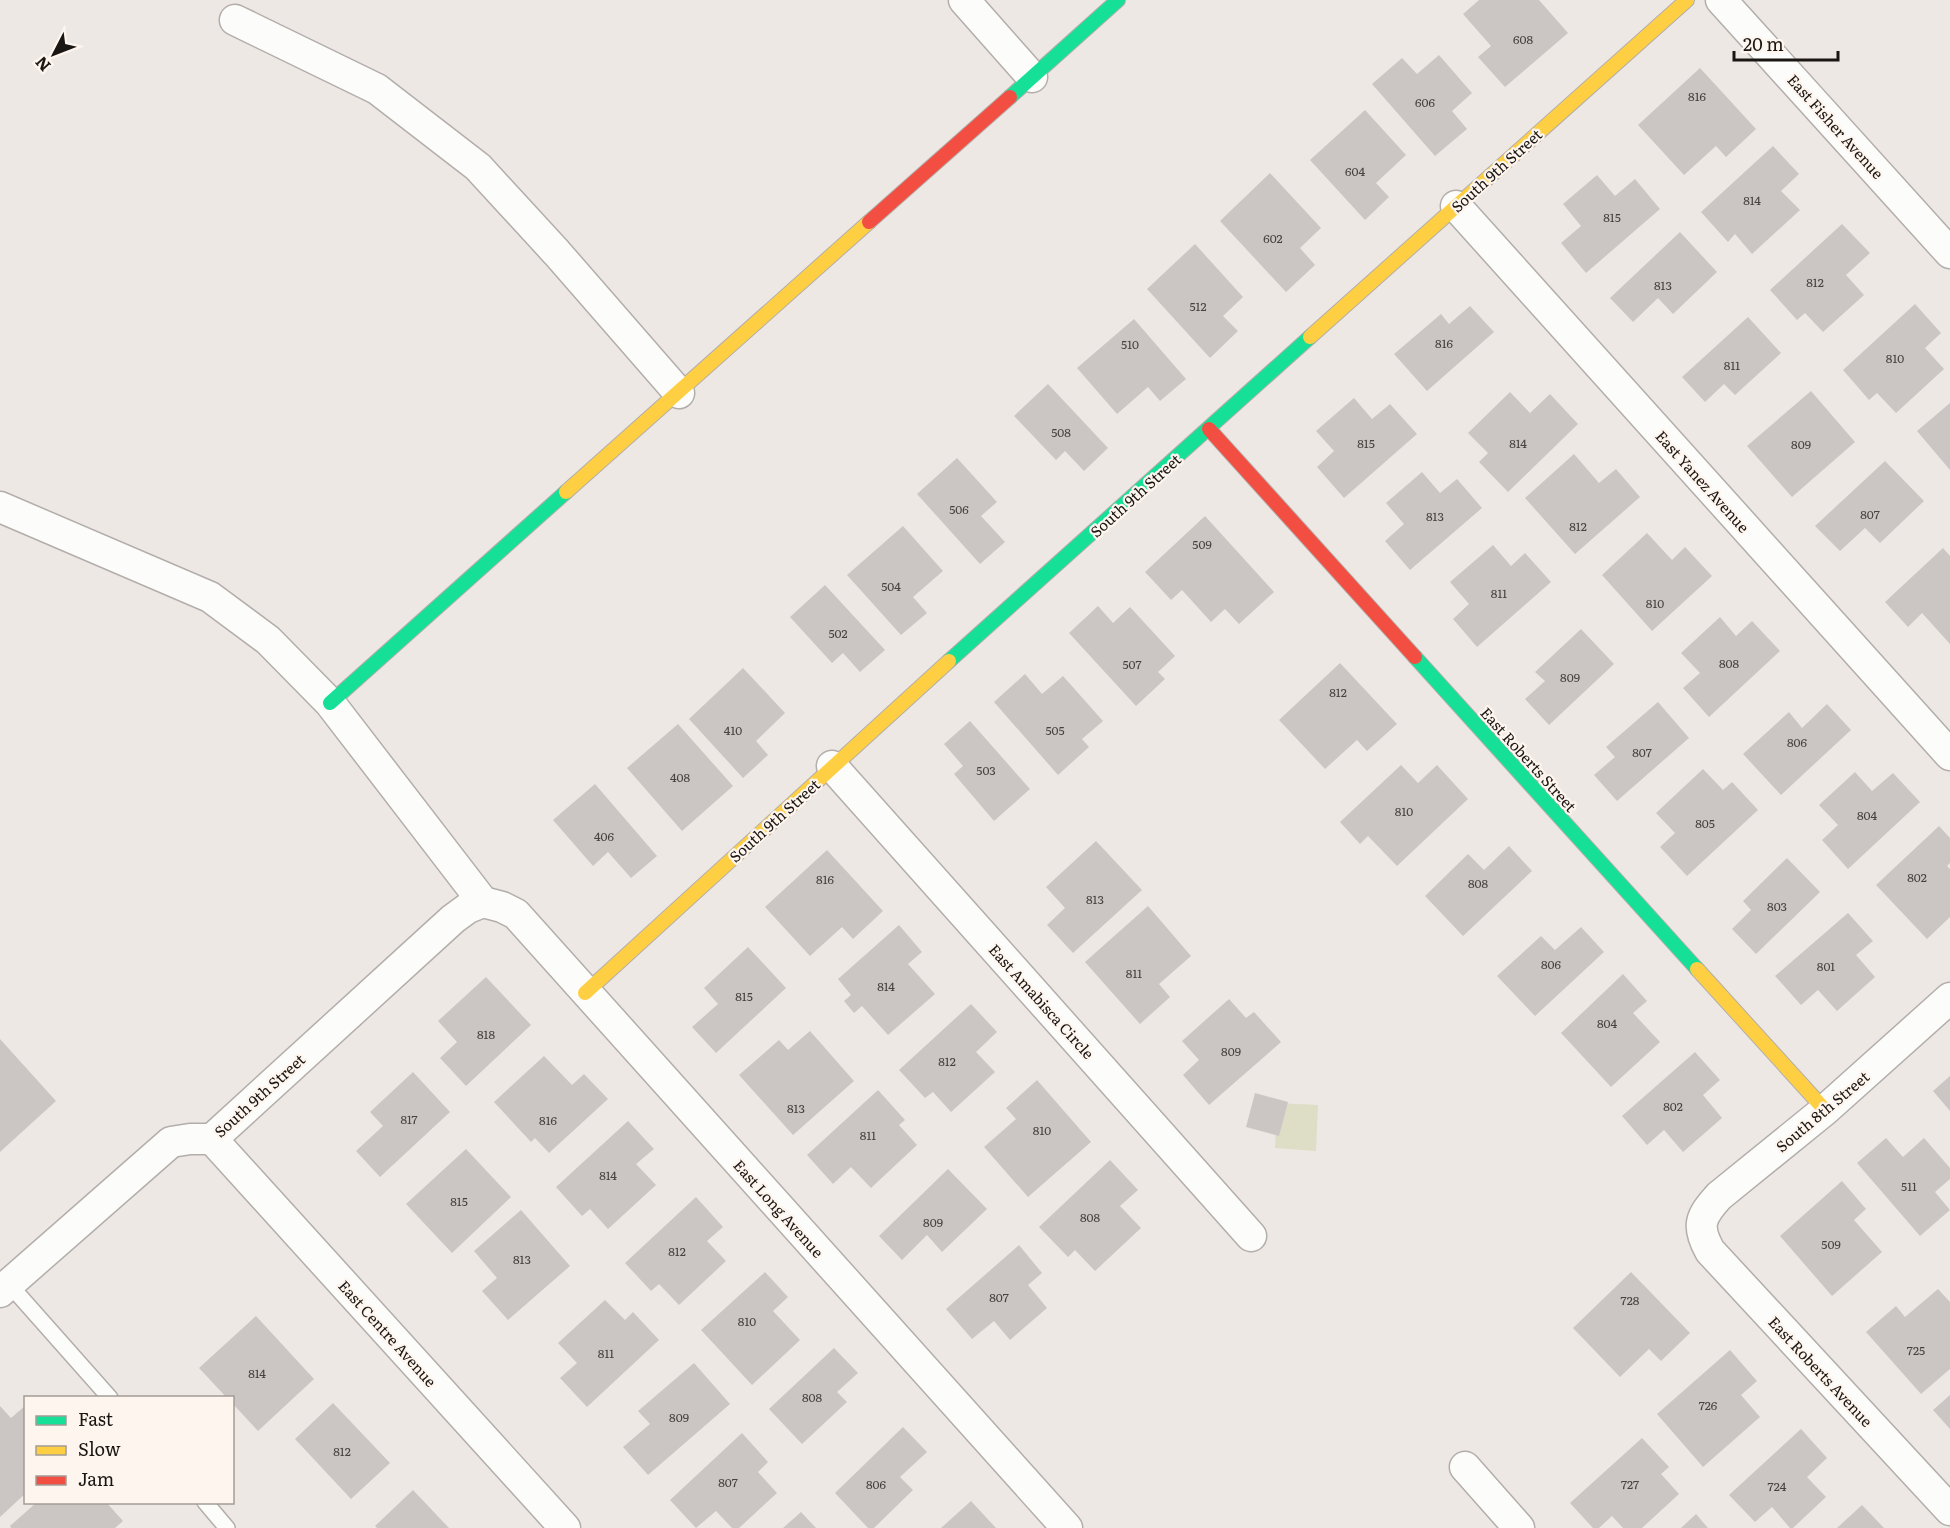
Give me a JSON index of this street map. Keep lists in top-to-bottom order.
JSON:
{
  "streets": {
    "street": [
      "East Fisher Avenue",
      "South 9th Street",
      "East Yanez Avenue",
      "East Roberts Street",
      "East Amabisca Circle",
      "South 8th Street",
      "East Long Avenue",
      "East Centre Avenue",
      "East Roberts Avenue"
    ]
  },
  "crossings": [
    ["South 9th Street", "East Yanez Avenue"],
    ["South 9th Street", "East Roberts Street"],
    ["South 9th Street", "East Amabisca Circle"],
    ["South 9th Street", "East Long Avenue"],
    ["South 9th Street", "East Centre Avenue"],
    ["East Roberts Street", "South 8th Street"],
    ["South 8th Street", "East Roberts Avenue"]
  ],
  "house_numbers": [
    "608",
    "816",
    "606",
    "604",
    "814",
    "815",
    "602",
    "812",
    "813",
    "512",
    "816",
    "510",
    "810",
    "811",
    "508",
    "815",
    "814",
    "809",
    "506",
    "807",
    "813",
    "812",
    "509",
    "504",
    "811",
    "810",
    "502",
    "808",
    "507",
    "809",
    "812",
    "410",
    "505",
    "806",
    "807",
    "503",
    "408",
    "810",
    "804",
    "805",
    "406",
    "802",
    "816",
    "808",
    "813",
    "803",
    "806",
    "801",
    "811",
    "814",
    "815",
    "804",
    "818",
    "809",
    "812",
    "802",
    "813",
    "817",
    "816",
    "810",
    "811",
    "814",
    "511",
    "815",
    "808",
    "809",
    "509",
    "812",
    "813",
    "807",
    "728",
    "810",
    "725",
    "811",
    "814",
    "808",
    "726",
    "809",
    "812",
    "807",
    "806",
    "727",
    "724"
  ],
  "legend": ["Fast", "Slow", "Jam"],
  "scale_bar": "20 m",
  "north": "bottom left"
}
